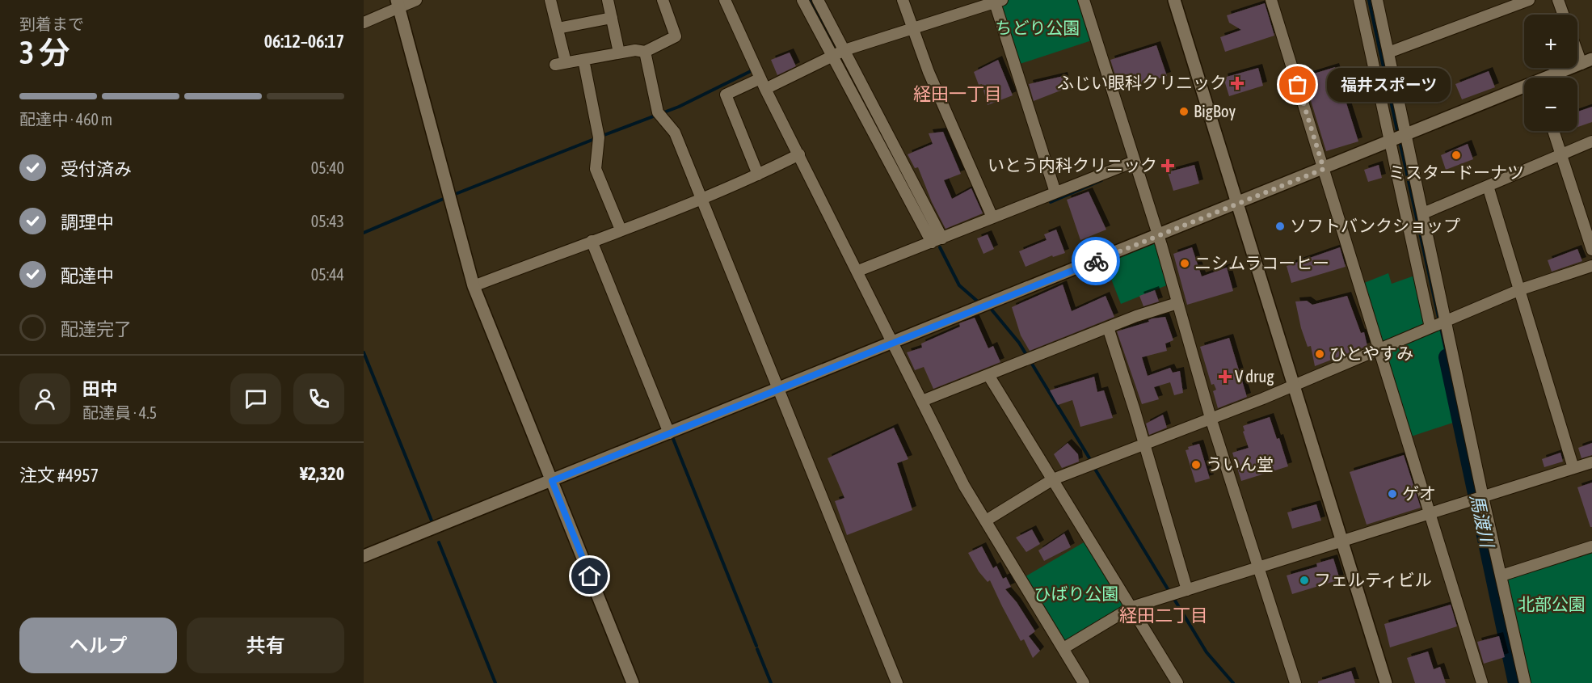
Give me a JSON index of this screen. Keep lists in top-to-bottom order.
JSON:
{
  "districts": ["経田一丁目", "経田二丁目"],
  "water": ["馬渡川"],
  "parks": ["ちどり公園", "ひばり公園", "北部公園"],
  "places": {
    "health": ["ふじい眼科クリニック", "いとう内科クリニック", "V drug"],
    "other": [
      "福井スポーツ",
      "BigBoy",
      "ミスタードーナツ",
      "ソフトバンクショップ",
      "ニシムラコーヒー",
      "ひとやすみ",
      "ういん堂",
      "ゲオ",
      "フェルティビル"
    ]
  },
  "page": {
    "heading": ["3 分", "到着まで", "06:12–06:17"],
    "panel": [
      "田中",
      "配達員 · 4.5",
      "注文 #4957",
      "¥2,320"
    ],
    "map_buttons": ["+", "−"],
    "bubble": "福井スポーツ",
    "bar": "配達中 · 460 m",
    "list": [
      ["受付済み", "05:40"],
      ["調理中", "05:43"],
      ["配達中", "05:44"],
      "配達完了"
    ],
    "buttons": ["ヘルプ", "共有"]
  }
}
